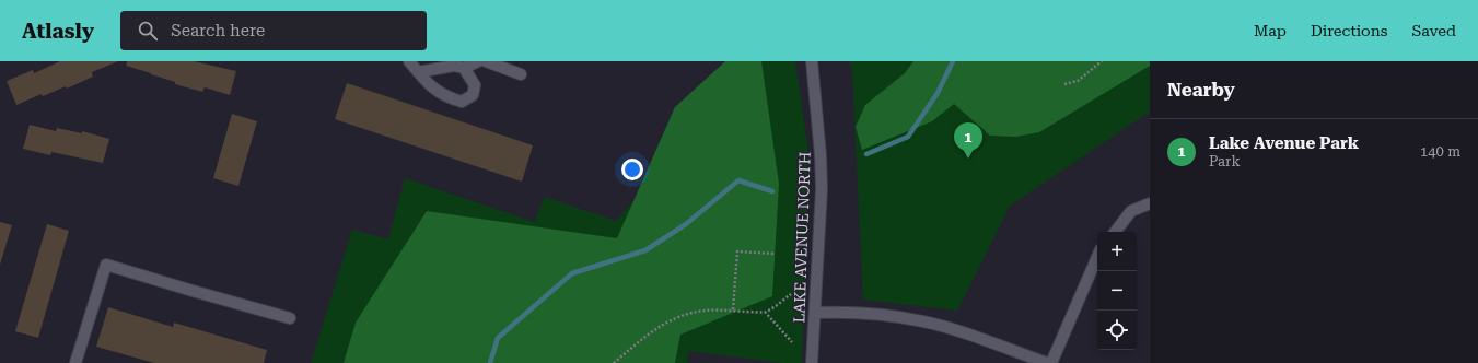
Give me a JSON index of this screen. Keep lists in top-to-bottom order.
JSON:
{
  "streets": {
    "street": ["LAKE AVENUE NORTH"]
  },
  "page": {
    "header": "Atlasly",
    "search": "Search here",
    "nav": ["Map", "Directions", "Saved"],
    "heading": "Nearby",
    "list": [
      {
        "mark": "1",
        "name": "Lake Avenue Park",
        "note": "Park",
        "value": "140 m"
      }
    ],
    "pins": "1",
    "map_buttons": ["+", "−"]
  }
}
